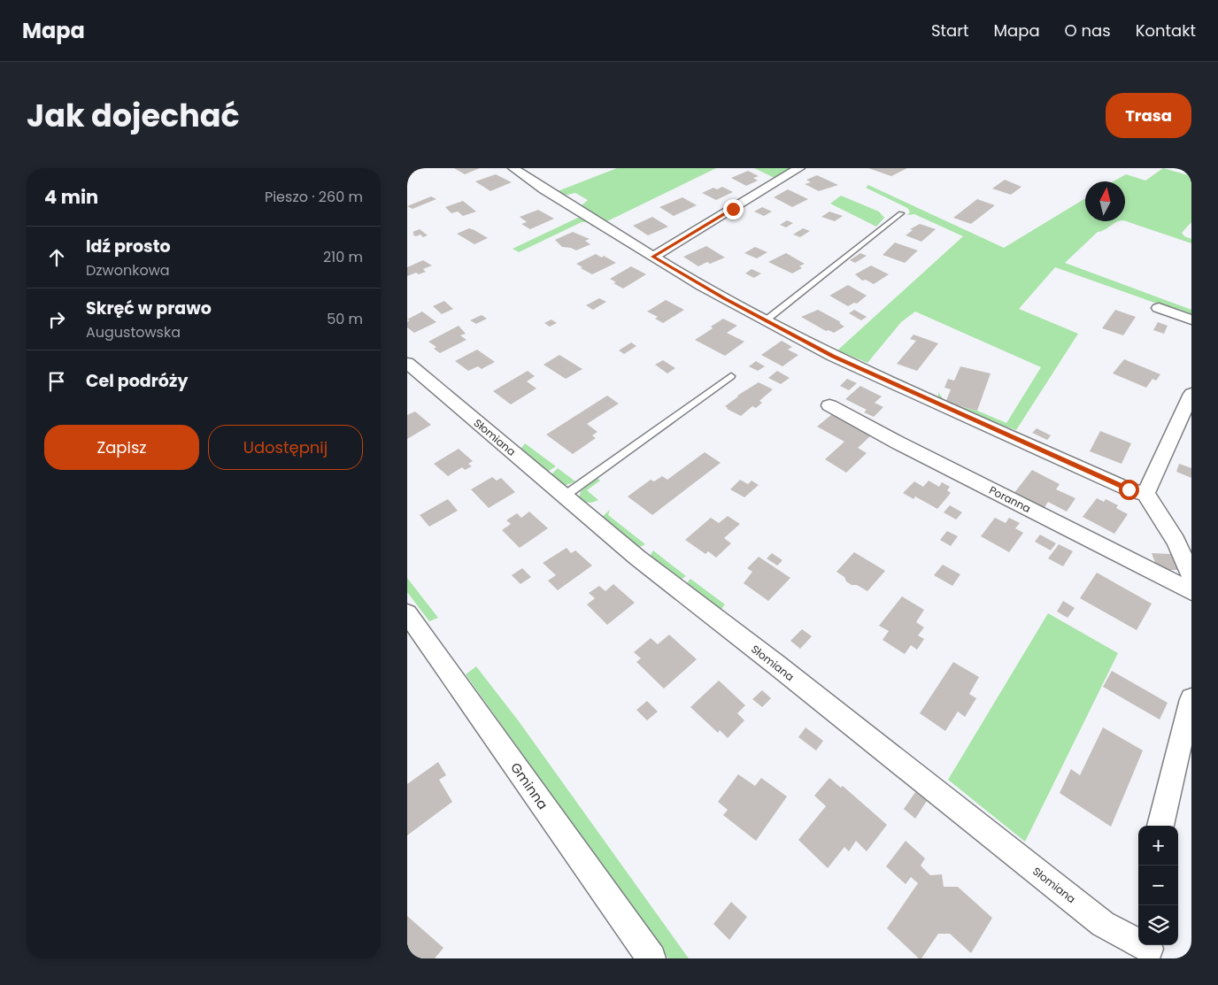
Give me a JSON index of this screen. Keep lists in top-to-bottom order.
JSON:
{
  "streets": {
    "street": ["Słomiana", "Poranna", "Gminna"]
  },
  "north": "top",
  "page": {
    "header": "Mapa",
    "nav": [
      "Start",
      "Mapa",
      "O nas",
      "Kontakt"
    ],
    "title": "Jak dojechać",
    "buttons": [
      "Trasa",
      ["Zapisz", "Udostępnij"]
    ],
    "heading": ["4 min", "Pieszo · 260 m"],
    "list": [
      ["Idź prosto", "Dzwonkowa", "210 m"],
      ["Skręć w prawo", "Augustowska", "50 m"],
      "Cel podróży"
    ],
    "map_buttons": ["+", "−"]
  }
}
